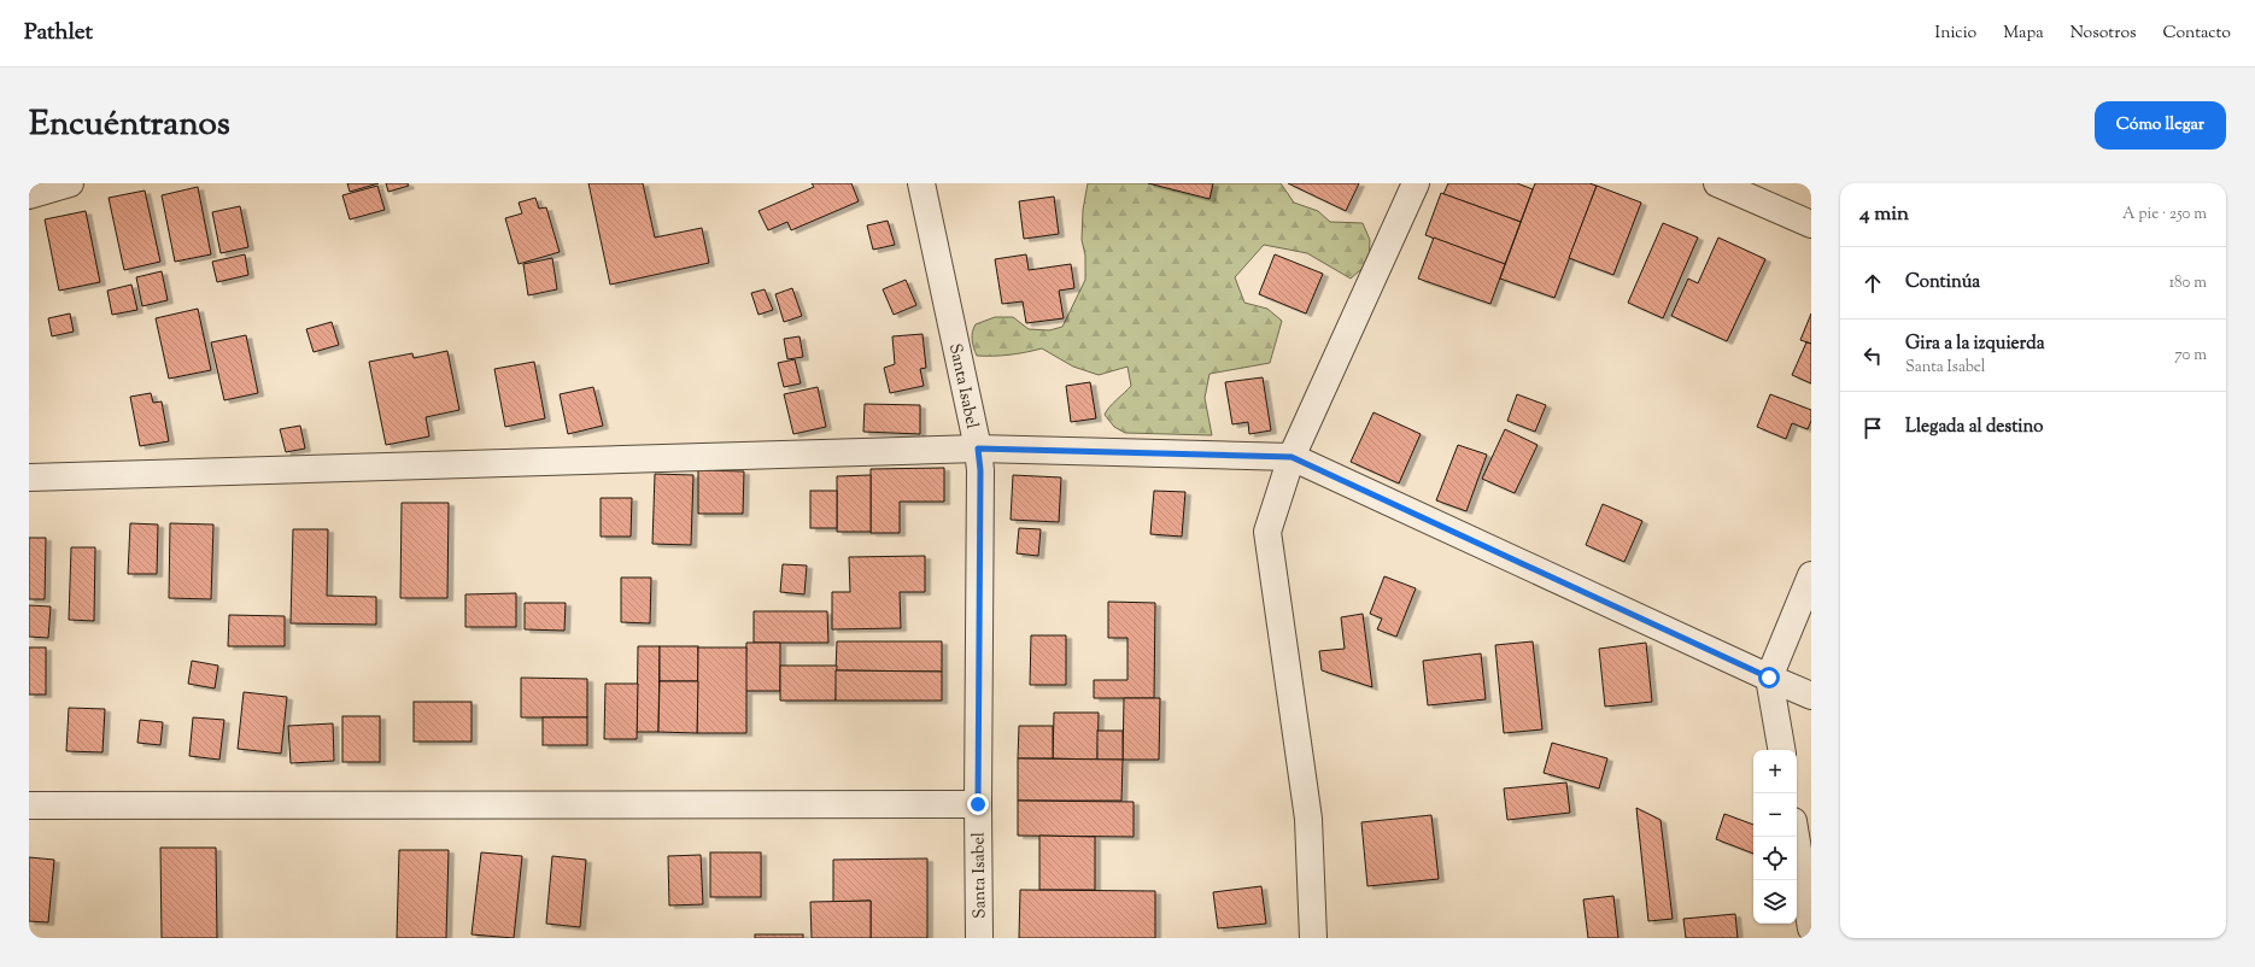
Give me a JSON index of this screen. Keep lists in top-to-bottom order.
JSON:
{
  "streets": {
    "street": ["Santa Isabel"]
  },
  "page": {
    "header": "Pathlet",
    "nav": [
      "Inicio",
      "Mapa",
      "Nosotros",
      "Contacto"
    ],
    "title": "Encuéntranos",
    "buttons": "Cómo llegar",
    "heading": ["4 min", "A pie · 250 m"],
    "list": [
      ["Continúa", "180 m"],
      ["Gira a la izquierda", "Santa Isabel", "70 m"],
      "Llegada al destino"
    ],
    "map_buttons": ["+", "−"]
  }
}
